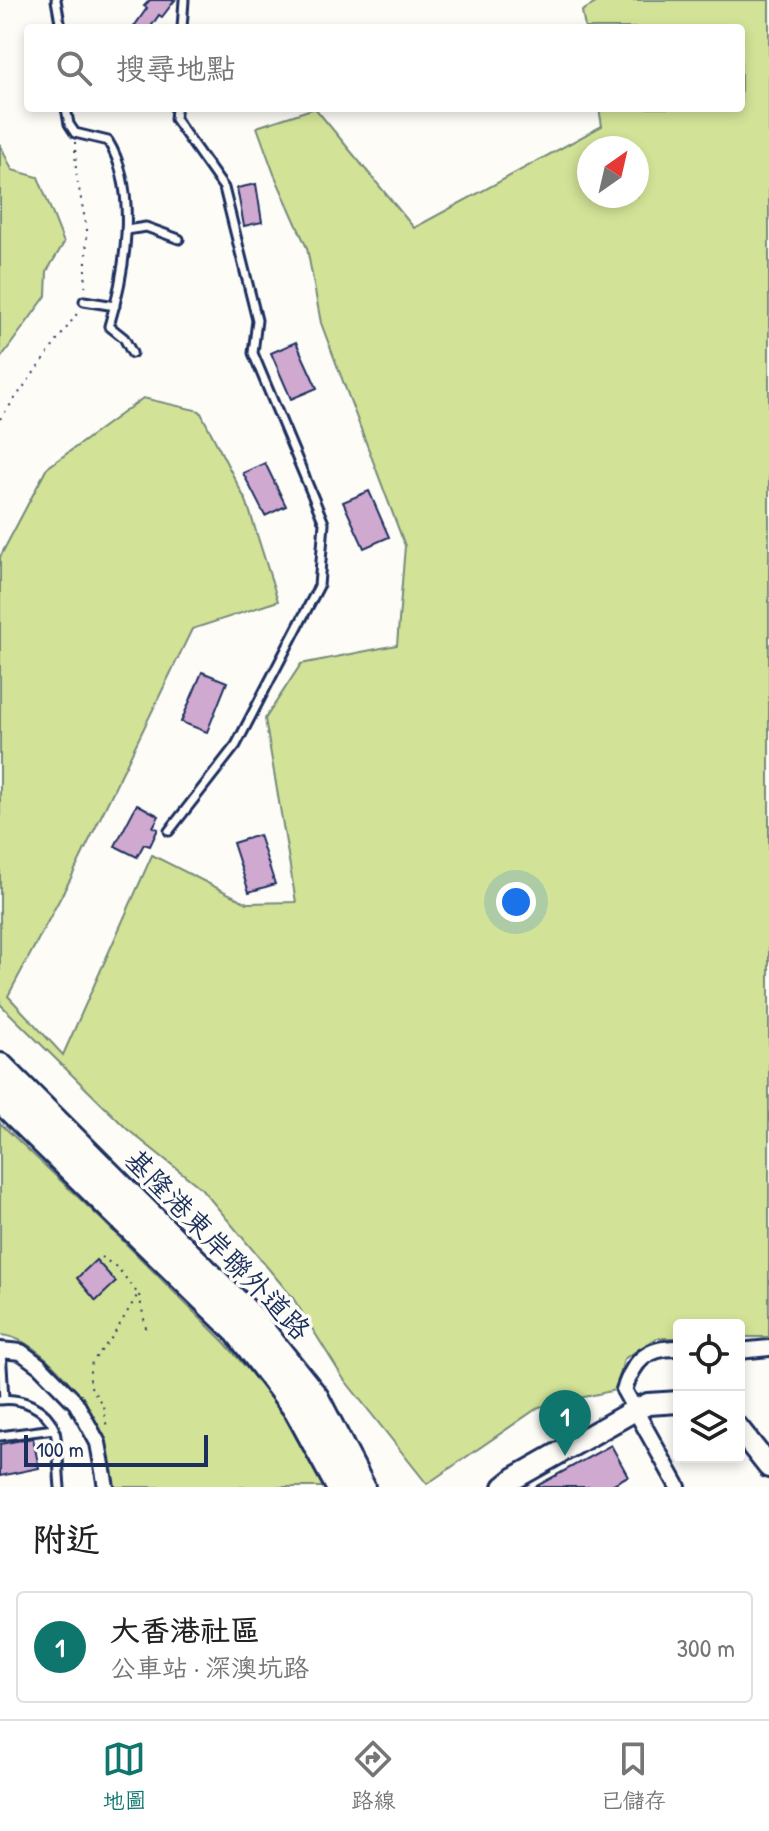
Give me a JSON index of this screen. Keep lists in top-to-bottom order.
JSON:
{
  "streets": {
    "highway": ["基隆港東岸聯外道路"]
  },
  "scale_bar": "100 m",
  "north": "top right",
  "page": {
    "search": "搜尋地點",
    "pins": "1",
    "scale": "100 m",
    "heading": "附近",
    "list": [
      {
        "mark": "1",
        "name": "大香港社區",
        "note": "公車站 · 深澳坑路",
        "value": "300 m"
      }
    ],
    "nav": ["地圖", "路線", "已儲存"]
  }
}
